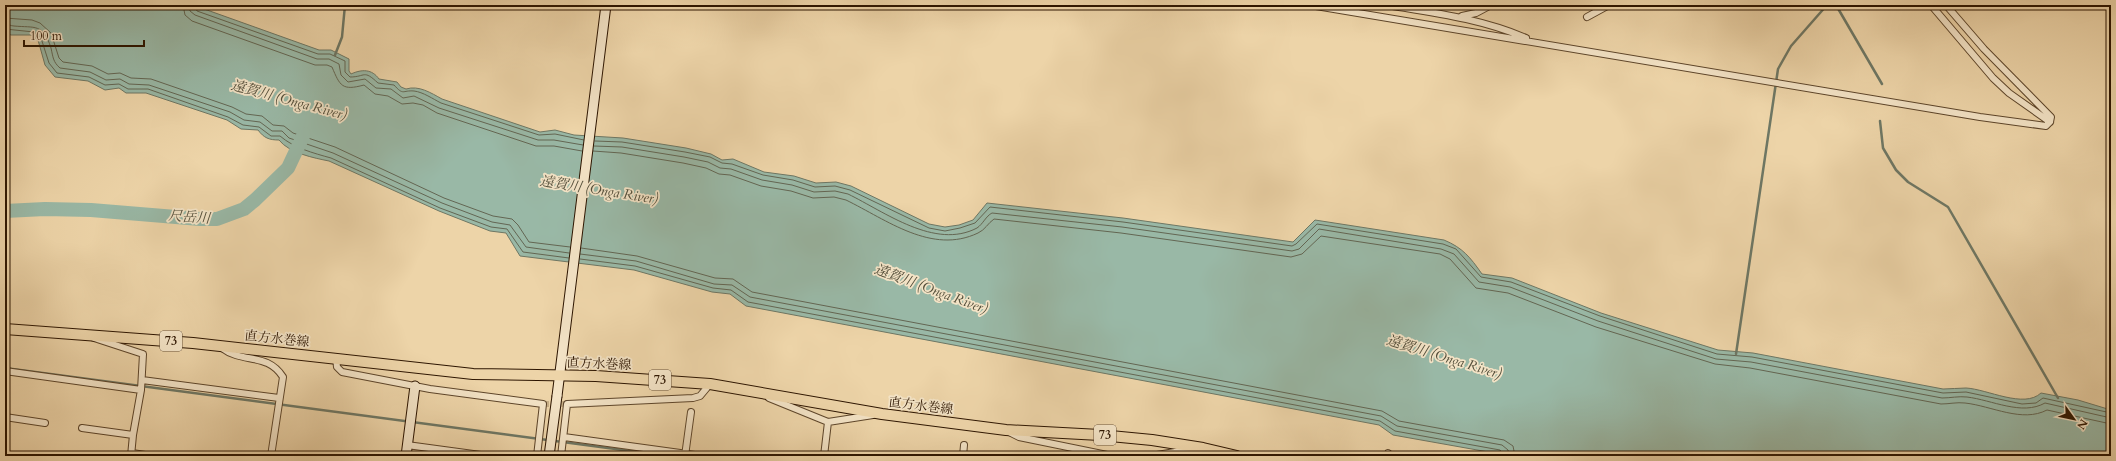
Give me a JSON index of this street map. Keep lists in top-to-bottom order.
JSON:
{
  "streets": {
    "main road": ["直方水巻線", "73"]
  },
  "water": ["遠賀川 (Onga River)", "尺岳川"],
  "scale_bar": "100 m",
  "north": "bottom right"
}
